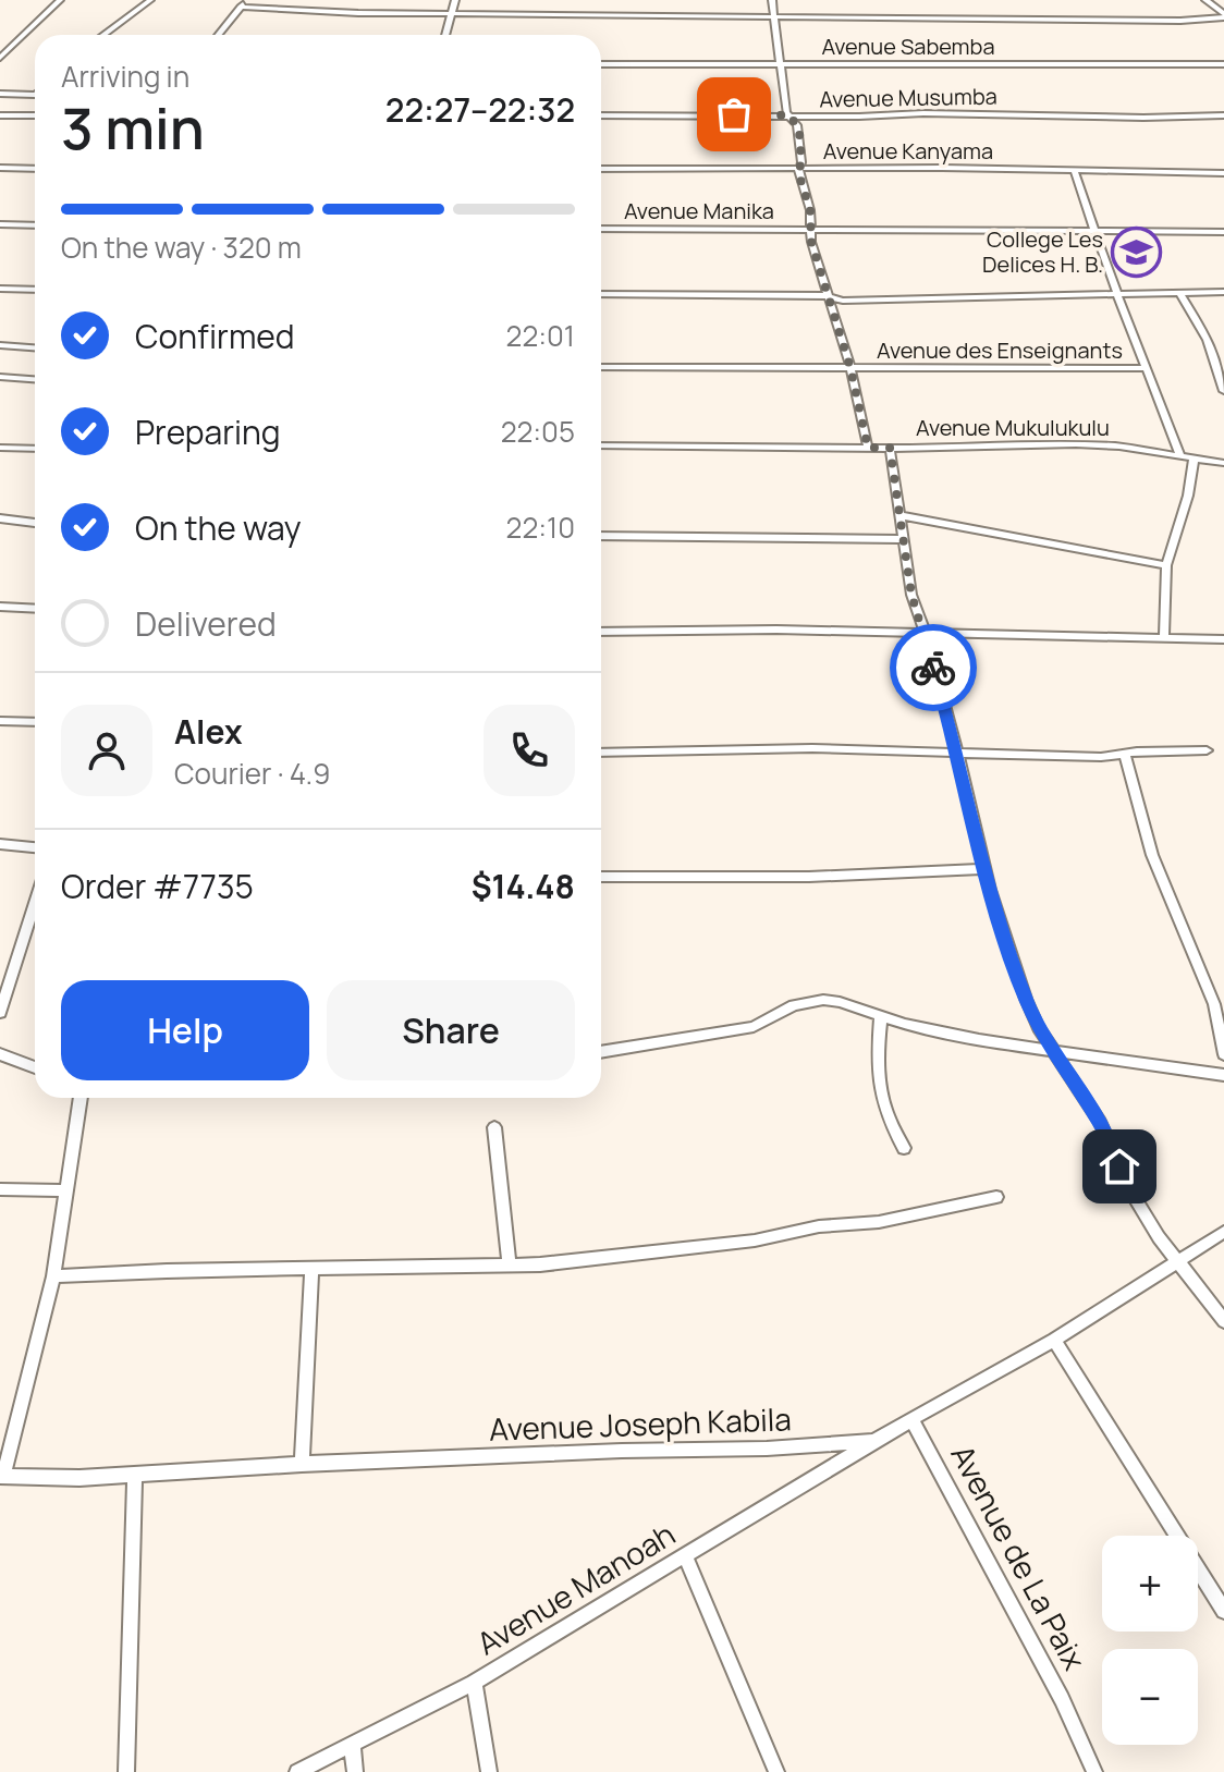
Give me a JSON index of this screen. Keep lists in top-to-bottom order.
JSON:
{
  "streets": {
    "street": [
      "Avenue Sabemba",
      "Avenue Musumba",
      "Avenue Kanyama",
      "Avenue Manika",
      "Avenue des Enseignants",
      "Avenue Mukulukulu",
      "Avenue Joseph Kabila",
      "Avenue de La Paix",
      "Avenue Manoah"
    ]
  },
  "crossings": [
    ["Avenue Joseph Kabila", "Avenue de La Paix"],
    ["Avenue Joseph Kabila", "Avenue Manoah"]
  ],
  "places": {
    "school or university": ["College Les Delices H. B."]
  },
  "page": {
    "heading": ["3 min", "Arriving in", "22:27–22:32"],
    "panel": [
      "Alex",
      "Courier · 4.9",
      "Order #7735",
      "$14.48"
    ],
    "bar": "On the way · 320 m",
    "list": [
      ["Confirmed", "22:01"],
      ["Preparing", "22:05"],
      ["On the way", "22:10"],
      "Delivered"
    ],
    "buttons": ["Help", "Share"],
    "map_buttons": ["+", "−"]
  }
}
